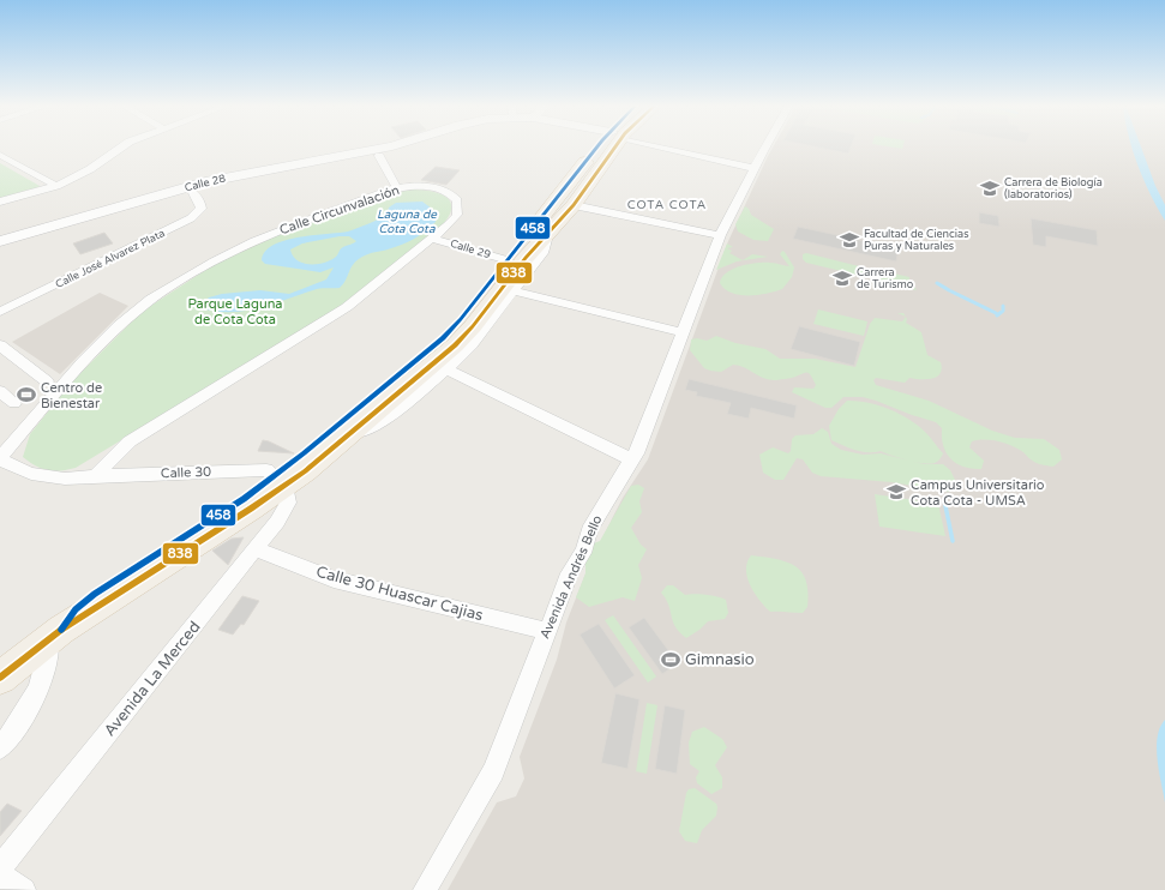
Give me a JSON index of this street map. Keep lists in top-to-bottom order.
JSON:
{
  "streets": {
    "main road": ["Calle 28"],
    "street": [
      "Calle Circunvalación",
      "Calle 29",
      "Calle José Alvarez Plata",
      "Calle 30",
      "Avenida Andrés Bello",
      "Calle 30 Huascar Cajias",
      "Avenida La Merced"
    ]
  },
  "crossings": [
    ["Calle 28", "Calle José Alvarez Plata"],
    ["Calle 28", "Avenida Andrés Bello"],
    ["Calle Circunvalación", "Calle 29"],
    ["Calle Circunvalación", "Calle 30"],
    ["Calle 30", "Avenida La Merced"],
    ["Avenida Andrés Bello", "Calle 30 Huascar Cajias"],
    ["Calle 30 Huascar Cajias", "Avenida La Merced"]
  ],
  "districts": ["COTA COTA"],
  "water": ["Laguna de Cota Cota"],
  "parks": ["Parque Laguna de Cota Cota"],
  "places": {
    "school or university": [
      "Carrera de Biología (laboratorios)",
      "Facultad de Ciencias Puras y Naturales",
      "Carrera de Turismo",
      "Campus Universitario Cota Cota - UMSA"
    ],
    "sports": ["Centro de Bienestar", "Gimnasio"]
  },
  "lines": ["transit line 838", "transit line 458"]
}
